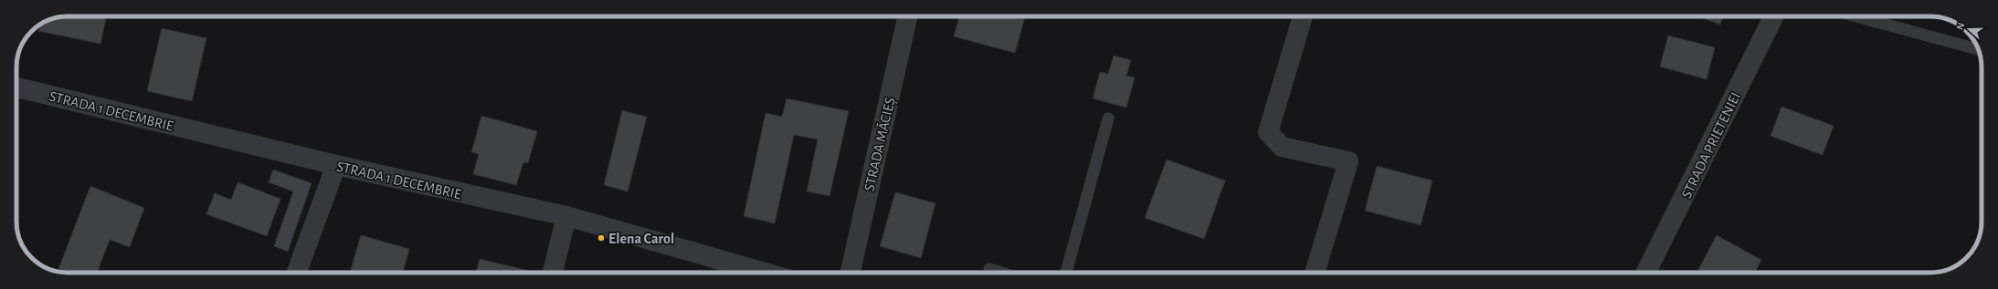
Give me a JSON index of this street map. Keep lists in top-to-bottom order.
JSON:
{
  "streets": {
    "street": ["STRADA 1 DECEMBRIE", "STRADA MĂCIEȘ", "STRADA PRIETENIEI"]
  },
  "places": ["Elena Carol"],
  "north": "left"
}
